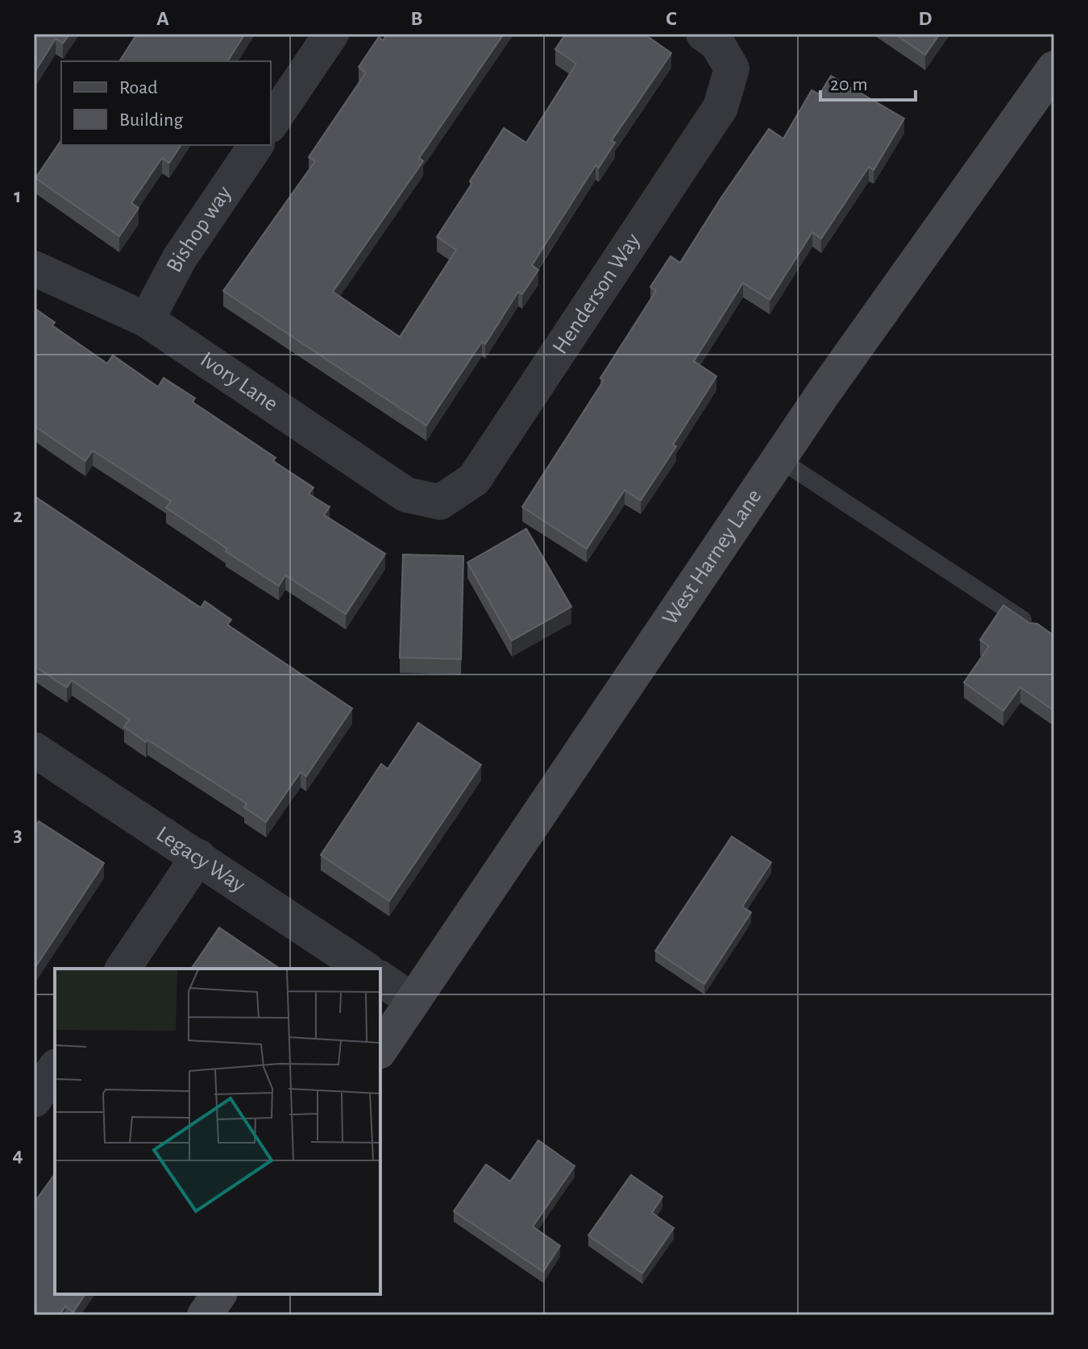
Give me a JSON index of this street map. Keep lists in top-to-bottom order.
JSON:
{
  "streets": {
    "main road": ["West Harney Lane"],
    "street": [
      "Bishop way",
      "Henderson Way",
      "Ivory Lane",
      "Legacy Way"
    ]
  },
  "crossings": [
    ["Bishop way", "Ivory Lane"],
    ["Henderson Way", "Ivory Lane"]
  ],
  "legend": ["Road", "Building"],
  "scale_bar": "20 m",
  "grid": {
    "columns": [
      "A",
      "B",
      "C",
      "D"
    ],
    "rows": [
      "1",
      "2",
      "3",
      "4"
    ]
  }
}
